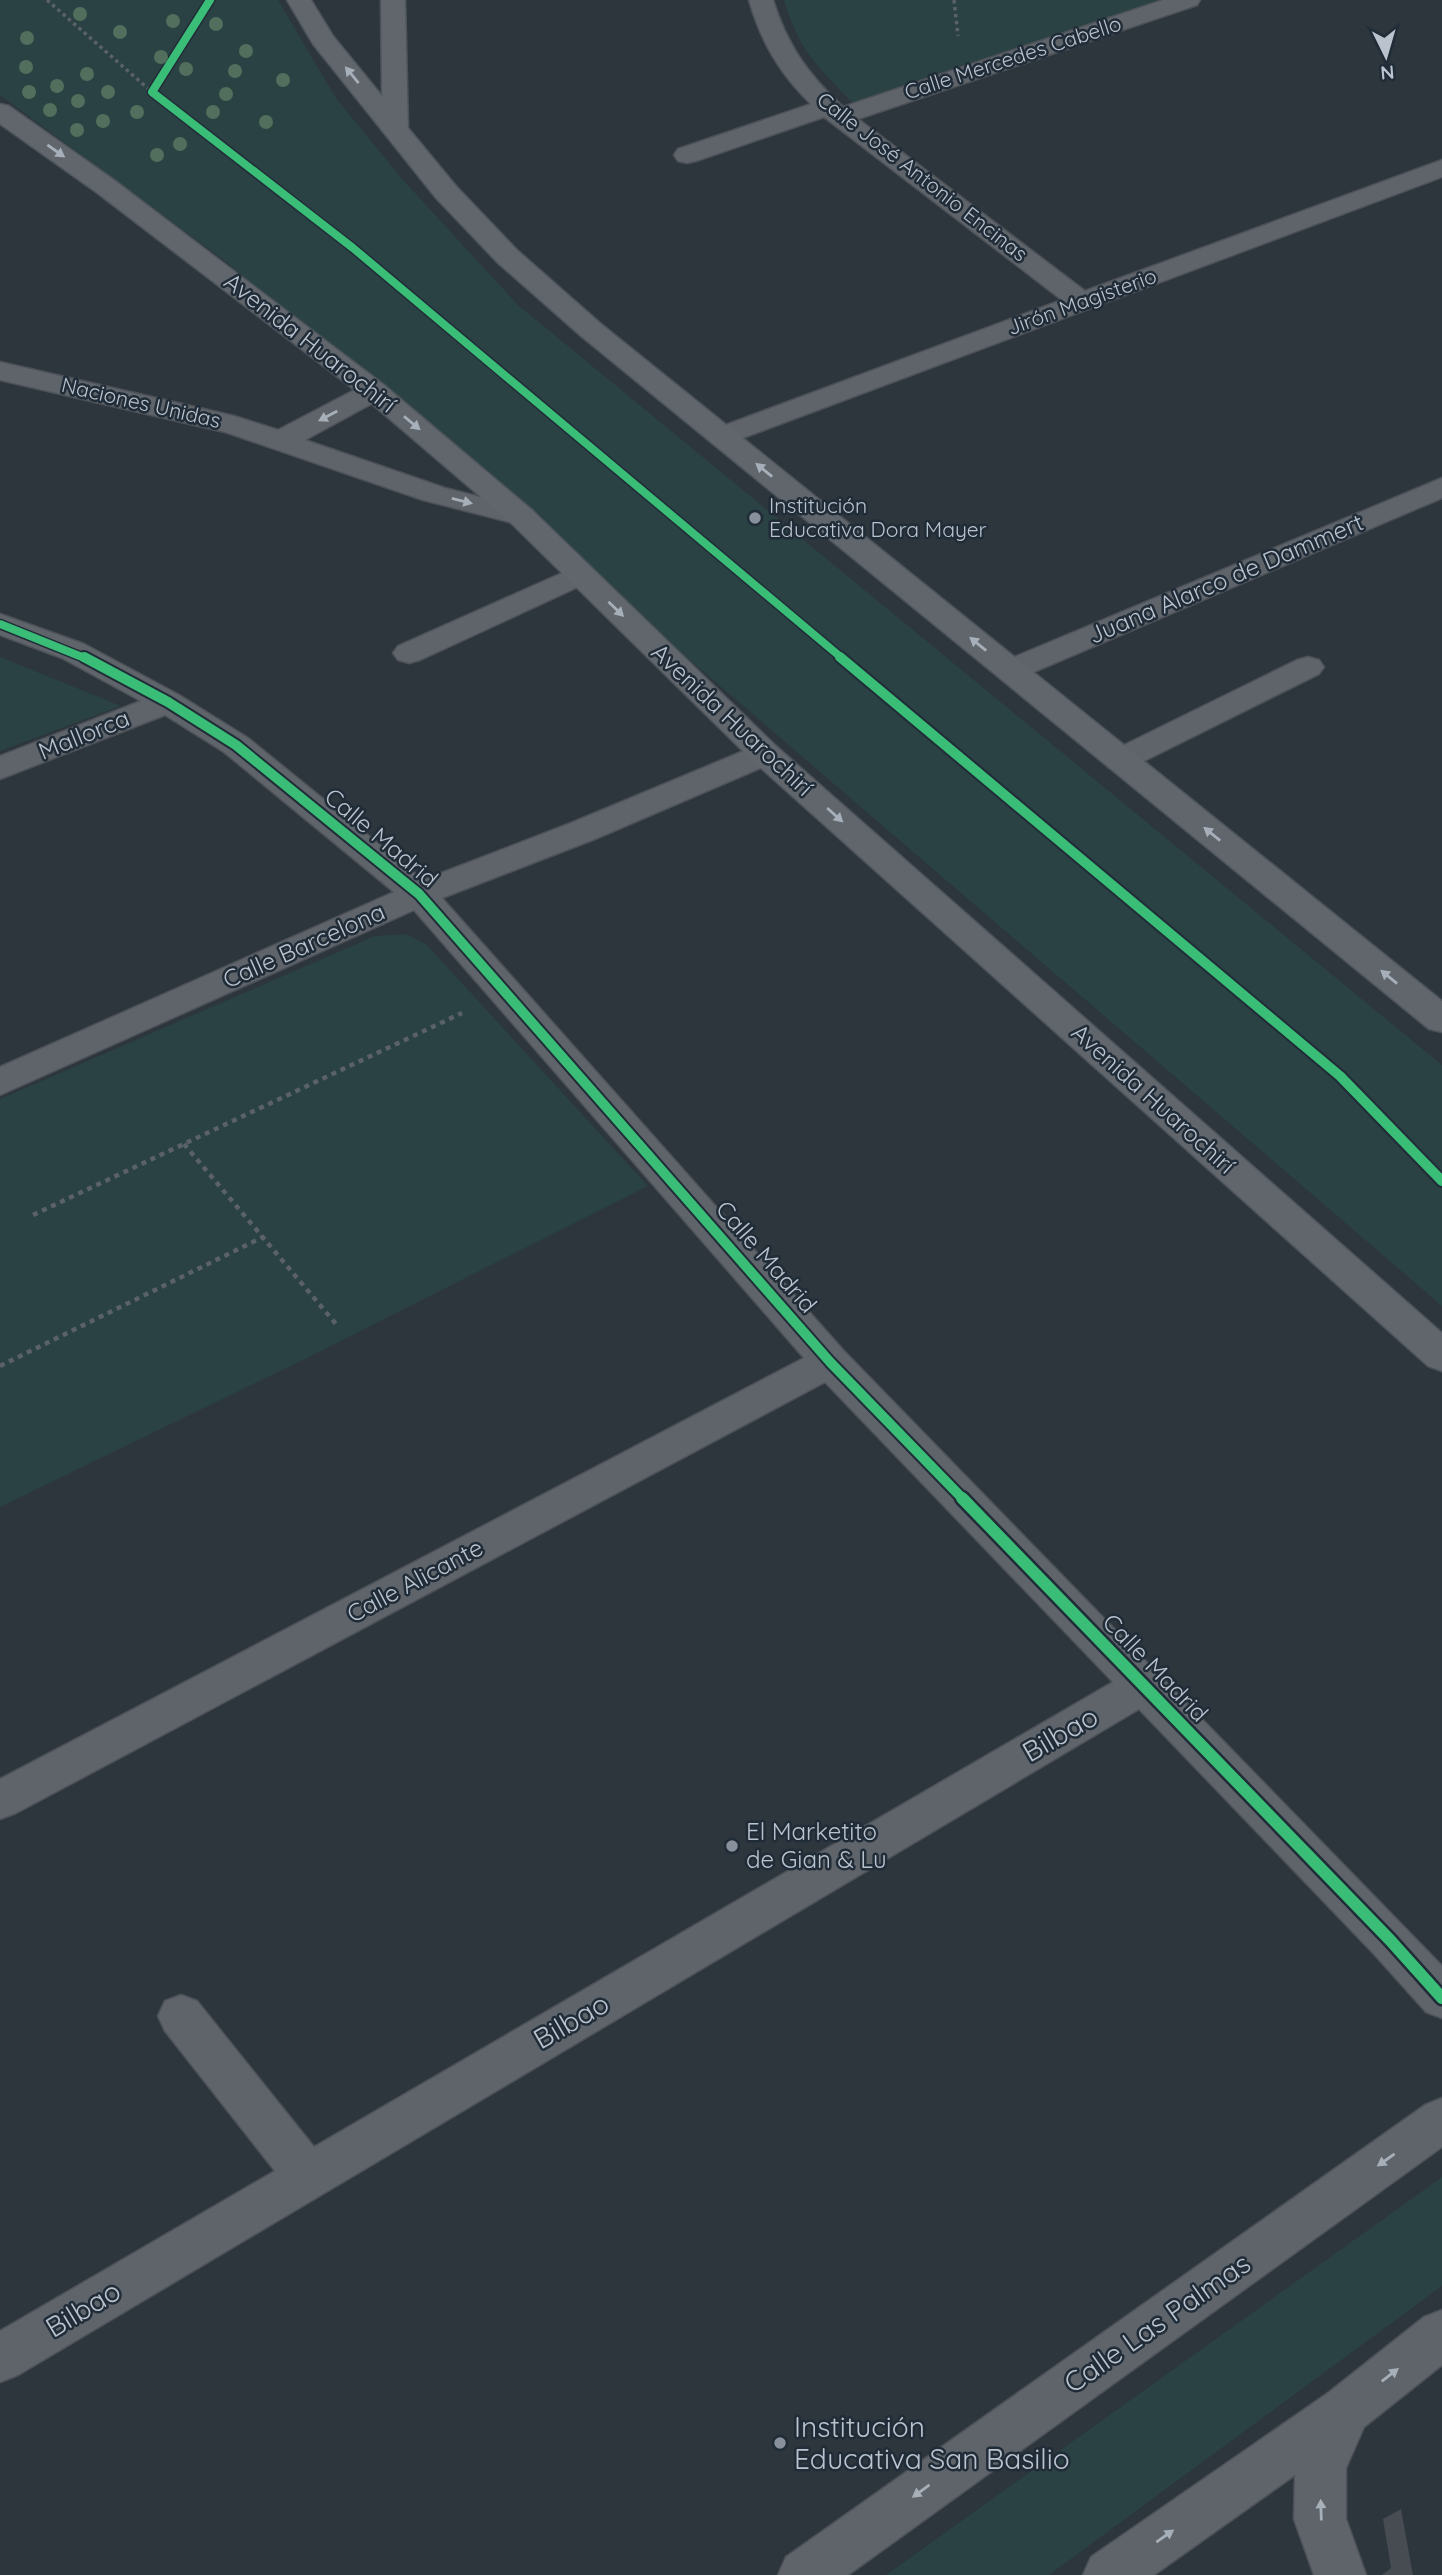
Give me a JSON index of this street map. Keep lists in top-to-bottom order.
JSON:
{
  "streets": {
    "main road": ["Avenida Huarochirí"],
    "street": [
      "Calle Mercedes Cabello",
      "Calle José Antonio Encinas",
      "Jirón Magisterio",
      "Naciones Unidas",
      "Juana Alarco de Dammert",
      "Mallorca",
      "Calle Madrid",
      "Calle Barcelona",
      "Calle Alicante",
      "Bilbao",
      "Calle Las Palmas"
    ]
  },
  "crossings": [
    ["Calle Mercedes Cabello", "Calle José Antonio Encinas"],
    ["Calle José Antonio Encinas", "Jirón Magisterio"],
    ["Avenida Huarochirí", "Naciones Unidas"],
    ["Avenida Huarochirí", "Calle Barcelona"],
    ["Mallorca", "Calle Madrid"],
    ["Calle Madrid", "Calle Barcelona"],
    ["Calle Madrid", "Calle Alicante"],
    ["Calle Madrid", "Bilbao"]
  ],
  "one_way": ["Naciones Unidas"],
  "places": ["Institución Educativa Dora Mayer", "El Marketito de Gian & Lu", "Institución Educativa San Basilio"],
  "north": "bottom"
}
